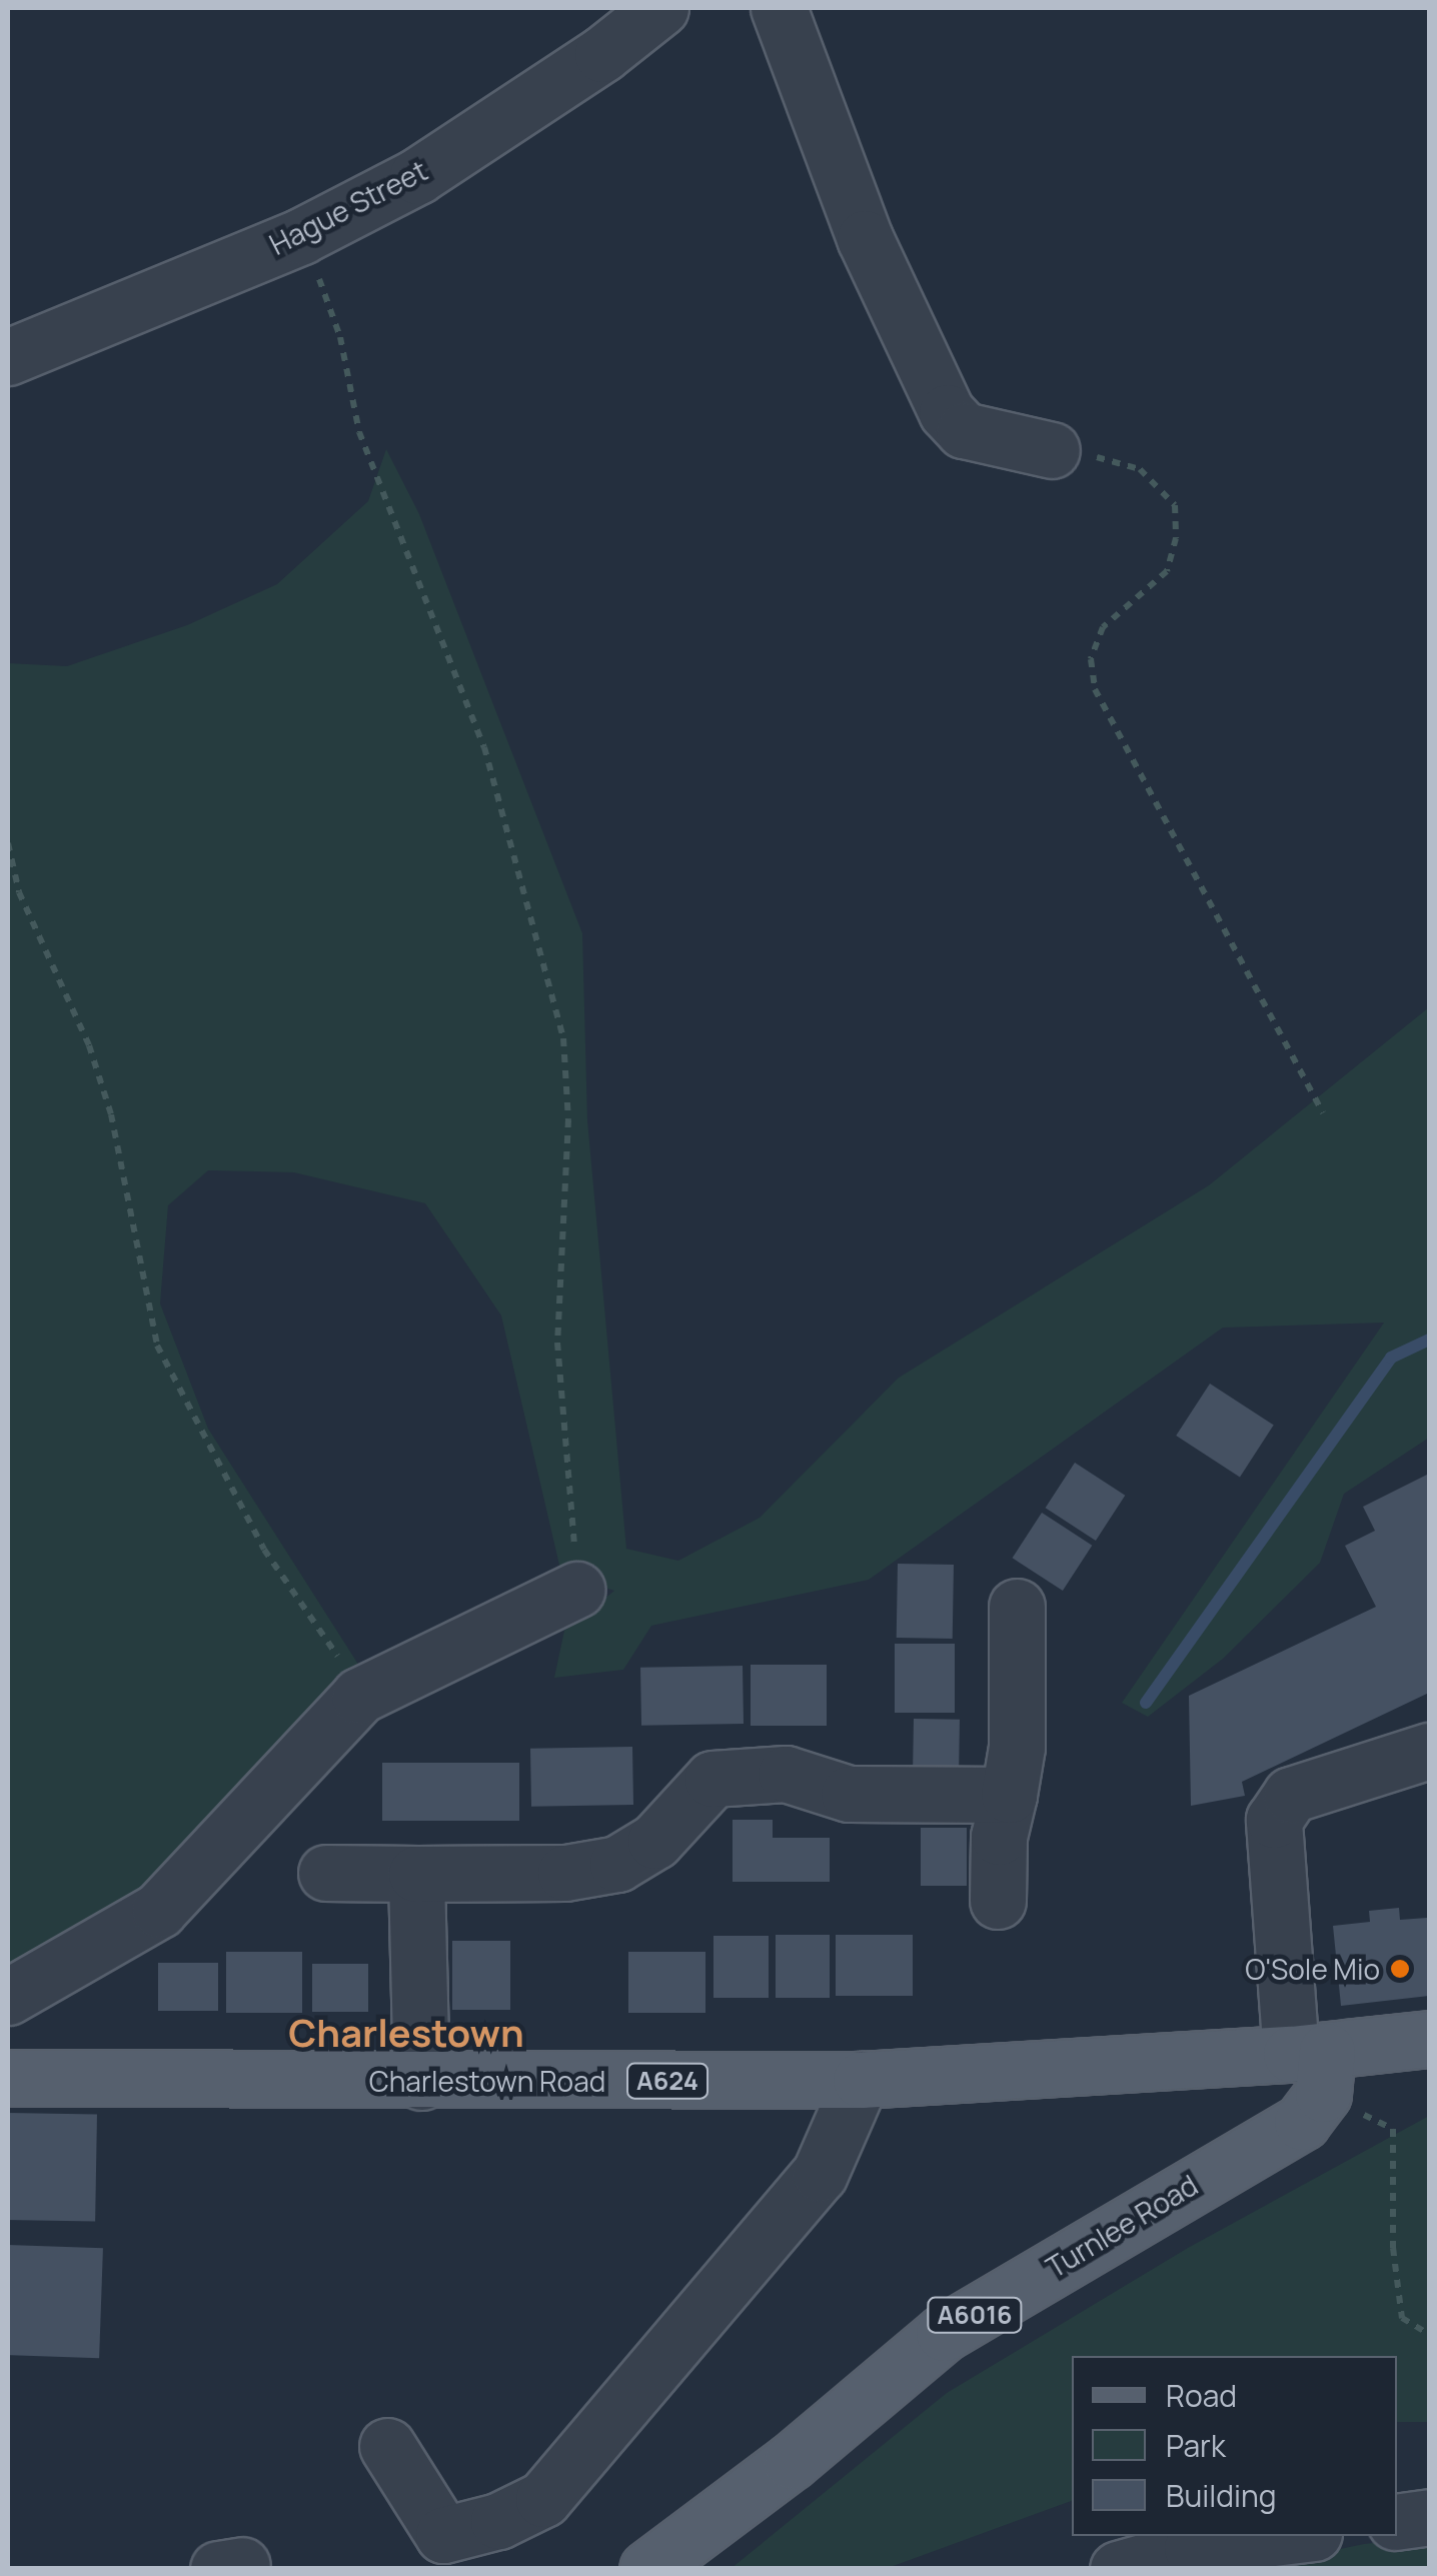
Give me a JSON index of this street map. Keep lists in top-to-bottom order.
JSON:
{
  "streets": {
    "main road": [
      "Charlestown Road",
      "A624",
      "Turnlee Road",
      "A6016"
    ],
    "street": ["Hague Street"]
  },
  "crossings": [
    ["Charlestown Road", "A624"],
    ["Charlestown Road", "Turnlee Road"],
    ["A624", "Turnlee Road"]
  ],
  "districts": ["Charlestown"],
  "places": ["O'Sole Mio"],
  "legend": ["Road", "Park", "Building"]
}
